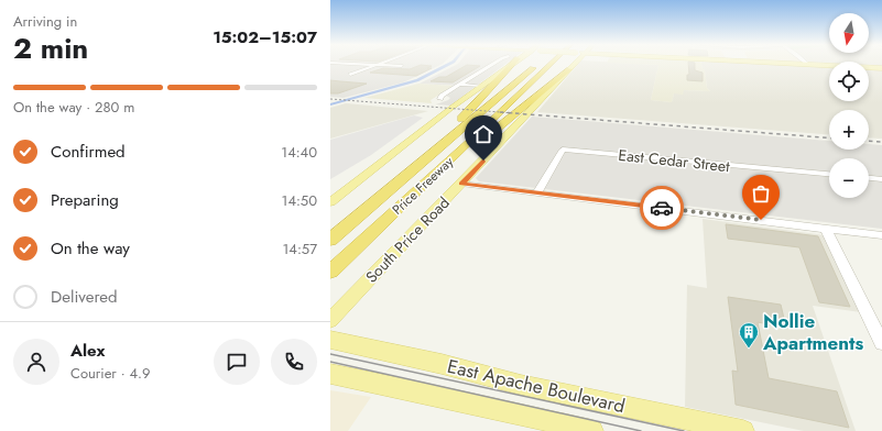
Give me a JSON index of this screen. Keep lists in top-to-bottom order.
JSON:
{
  "streets": {
    "highway": ["Price Freeway"],
    "main road": ["South Price Road", "East Apache Boulevard"],
    "street": ["East Cedar Street"]
  },
  "places": {
    "building": ["Nollie Apartments"]
  },
  "north": "bottom",
  "page": {
    "heading": ["2 min", "Arriving in", "15:02–15:07"],
    "panel": ["Alex", "Courier · 4.9"],
    "map_buttons": ["+", "−"],
    "bar": "On the way · 280 m",
    "list": [
      ["Confirmed", "14:40"],
      ["Preparing", "14:50"],
      ["On the way", "14:57"],
      "Delivered"
    ]
  }
}
